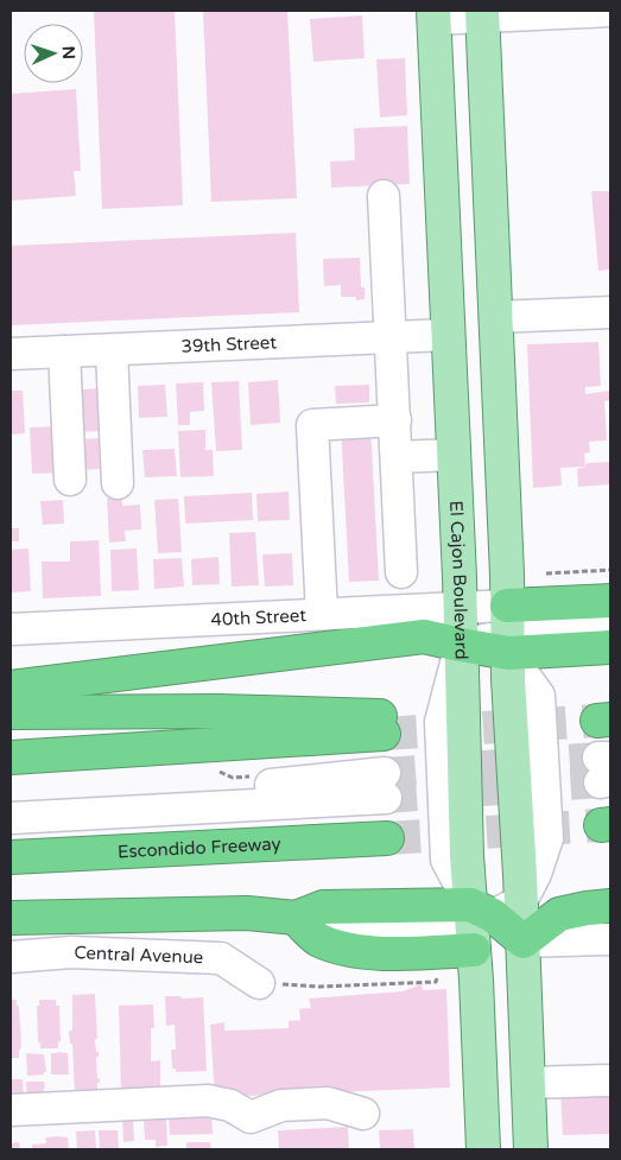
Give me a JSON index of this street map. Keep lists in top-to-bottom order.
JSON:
{
  "streets": {
    "highway": ["Escondido Freeway"],
    "main road": ["El Cajon Boulevard"],
    "street": ["39th Street", "40th Street", "Central Avenue"]
  },
  "crossings": [
    ["39th Street", "El Cajon Boulevard"],
    ["El Cajon Boulevard", "40th Street"]
  ],
  "north": "right"
}
